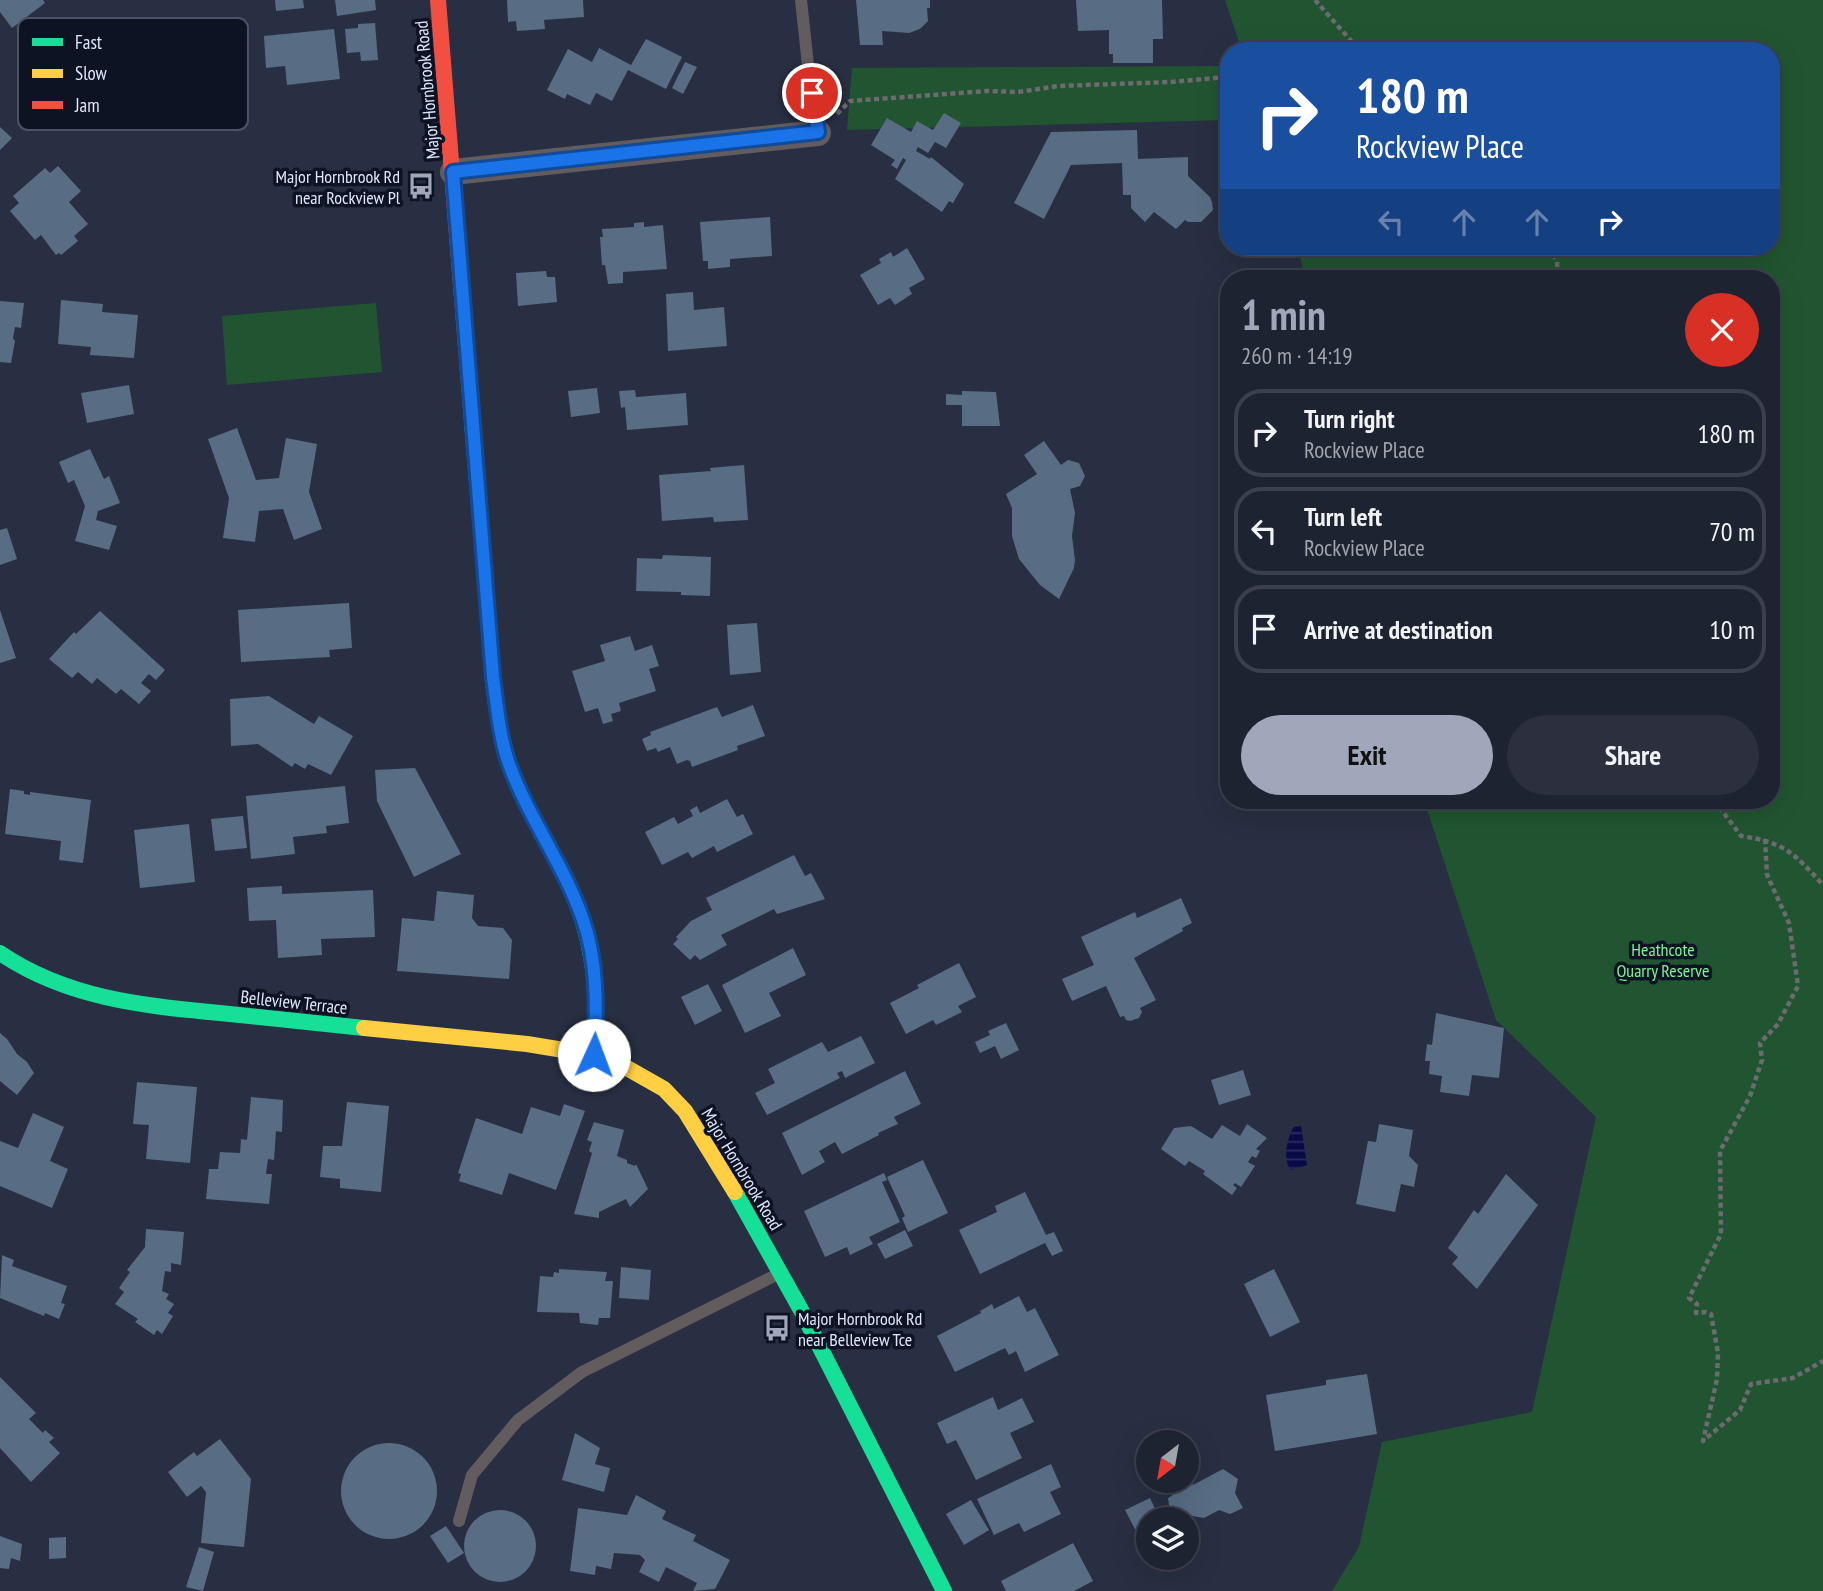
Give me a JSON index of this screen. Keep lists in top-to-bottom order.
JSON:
{
  "streets": {
    "street": ["Major Hornbrook Road", "Belleview Terrace"]
  },
  "crossings": [
    ["Major Hornbrook Road", "Belleview Terrace"]
  ],
  "parks": ["Heathcote Quarry Reserve"],
  "places": {
    "bus stop": ["Major Hornbrook Rd near Rockview Pl", "Major Hornbrook Rd near Belleview Tce"]
  },
  "legend": ["Fast", "Slow", "Jam"],
  "north": "bottom left",
  "page": {
    "turn": ["180 m", "Rockview Place"],
    "heading": ["1 min", "260 m · 14:19"],
    "list": [
      {
        "name": "Turn right",
        "note": "Rockview Place",
        "value": "180 m"
      },
      {
        "name": "Turn left",
        "note": "Rockview Place",
        "value": "70 m"
      },
      {
        "name": "Arrive at destination",
        "value": "10 m"
      }
    ],
    "buttons": ["Exit", "Share"]
  }
}
